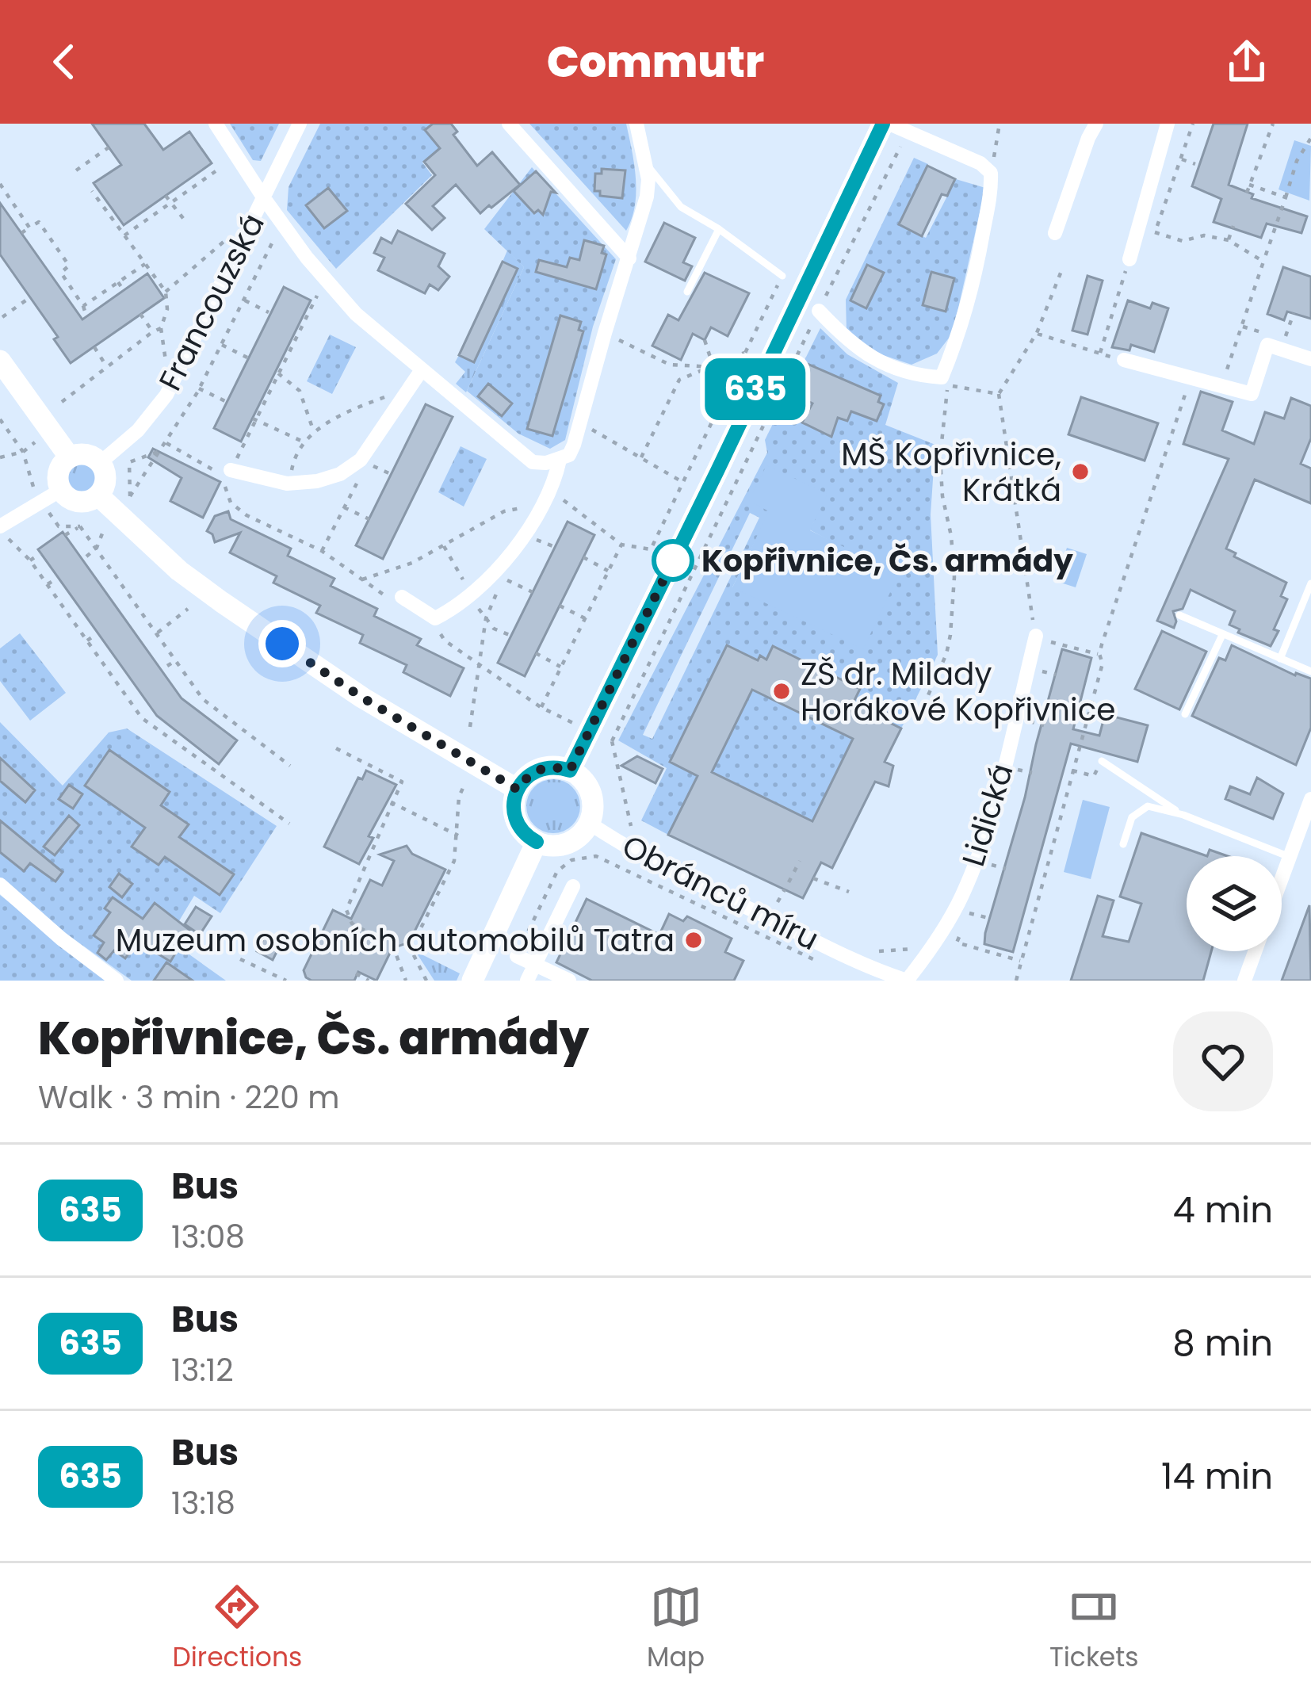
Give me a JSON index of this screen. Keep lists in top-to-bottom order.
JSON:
{
  "streets": {
    "main road": ["Obránců míru"],
    "street": ["Francouzská", "Lidická"]
  },
  "crossings": [
    ["Lidická", "Obránců míru"]
  ],
  "places": [
    "MŠ Kopřivnice, Krátká",
    "Kopřivnice, Čs. armády",
    "ZŠ dr. Milady Horákové Kopřivnice",
    "Muzeum osobních automobilů Tatra"
  ],
  "lines": ["bus line 635"],
  "page": {
    "header": "Commutr",
    "on_map": "635",
    "heading": ["Kopřivnice, Čs. armády", "Walk · 3 min · 220 m"],
    "list": [
      {
        "mark": "635",
        "name": "Bus",
        "note": "13:08",
        "value": "4 min"
      },
      {
        "mark": "635",
        "name": "Bus",
        "note": "13:12",
        "value": "8 min"
      },
      {
        "mark": "635",
        "name": "Bus",
        "note": "13:18",
        "value": "14 min"
      }
    ],
    "tabs": ["Directions", "Map", "Tickets"]
  }
}
